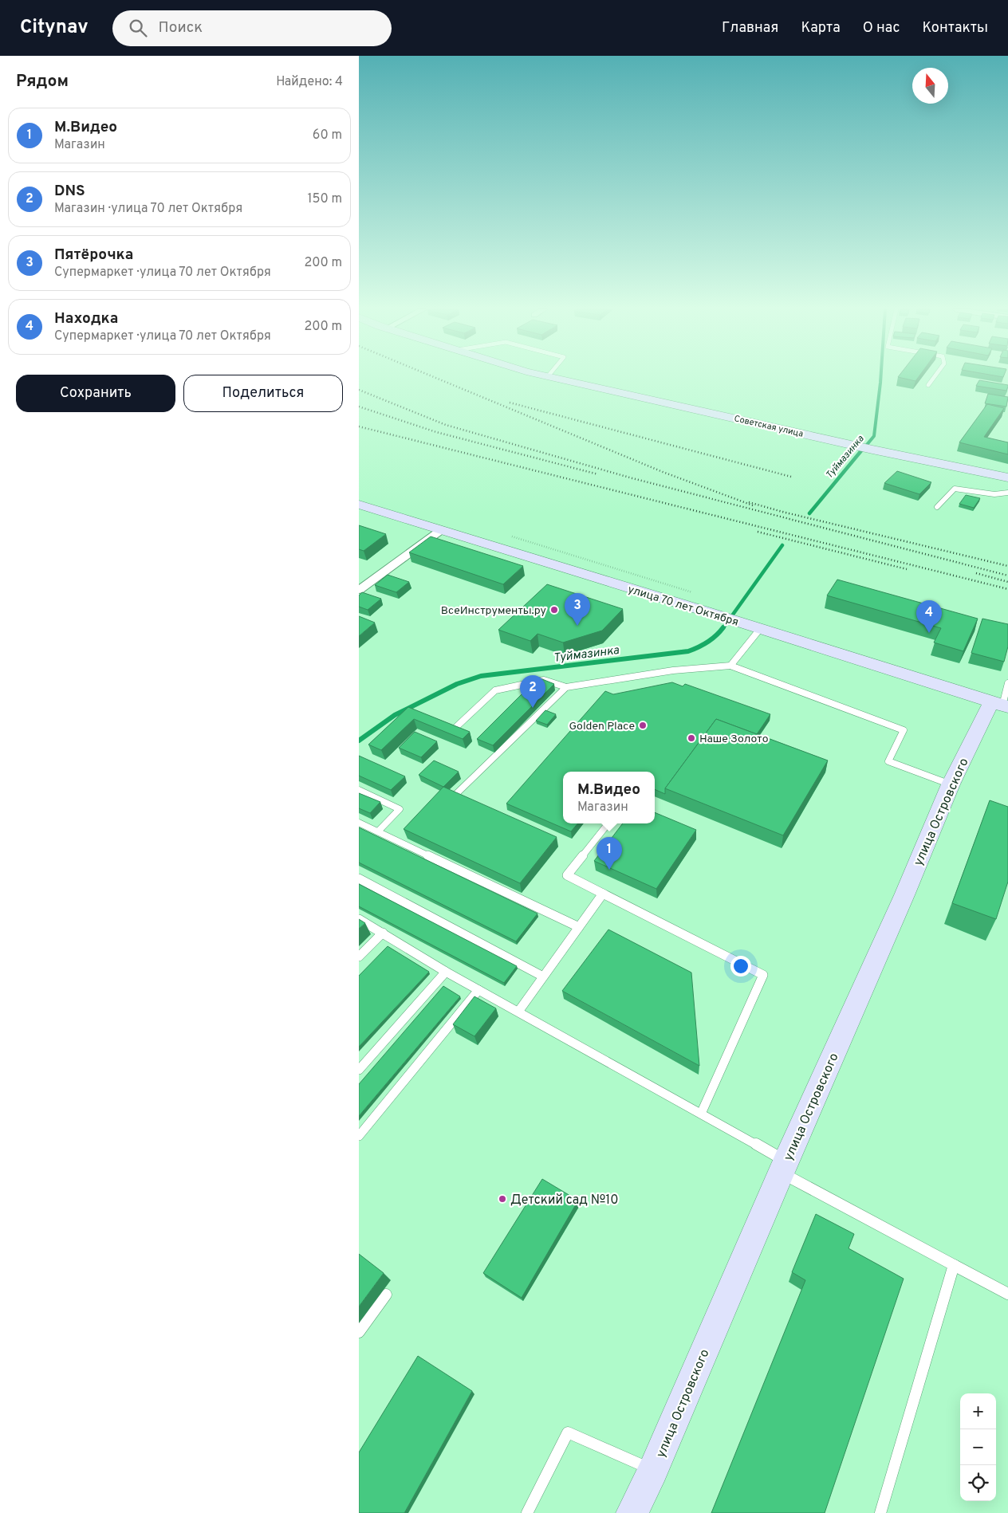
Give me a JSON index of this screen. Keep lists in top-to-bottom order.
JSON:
{
  "streets": {
    "street": ["Советская улица", "улица 70 лет Октября", "улица Островского"]
  },
  "crossings": [
    ["улица 70 лет Октября", "улица Островского"]
  ],
  "water": ["Туймазинка"],
  "places": [
    "ВсеИнструменты.ру",
    "Golden Place",
    "Наше Золото",
    "Детский сад №10"
  ],
  "north": "top",
  "page": {
    "header": "Citynav",
    "search": "Поиск",
    "nav": [
      "Главная",
      "Карта",
      "О нас",
      "Контакты"
    ],
    "heading": ["Рядом", "Найдено: 4"],
    "list": [
      {
        "mark": "1",
        "name": "М.Видео",
        "note": "Магазин",
        "value": "60 m"
      },
      {
        "mark": "2",
        "name": "DNS",
        "note": "Магазин · улица 70 лет Октября",
        "value": "150 m"
      },
      {
        "mark": "3",
        "name": "Пятёрочка",
        "note": "Супермаркет · улица 70 лет Октября",
        "value": "200 m"
      },
      {
        "mark": "4",
        "name": "Находка",
        "note": "Супермаркет · улица 70 лет Октября",
        "value": "200 m"
      }
    ],
    "buttons": ["Сохранить", "Поделиться"],
    "pins": [
      "3",
      "4",
      "2",
      "1"
    ],
    "popup": ["М.Видео", "Магазин"],
    "map_buttons": ["+", "−"]
  }
}
